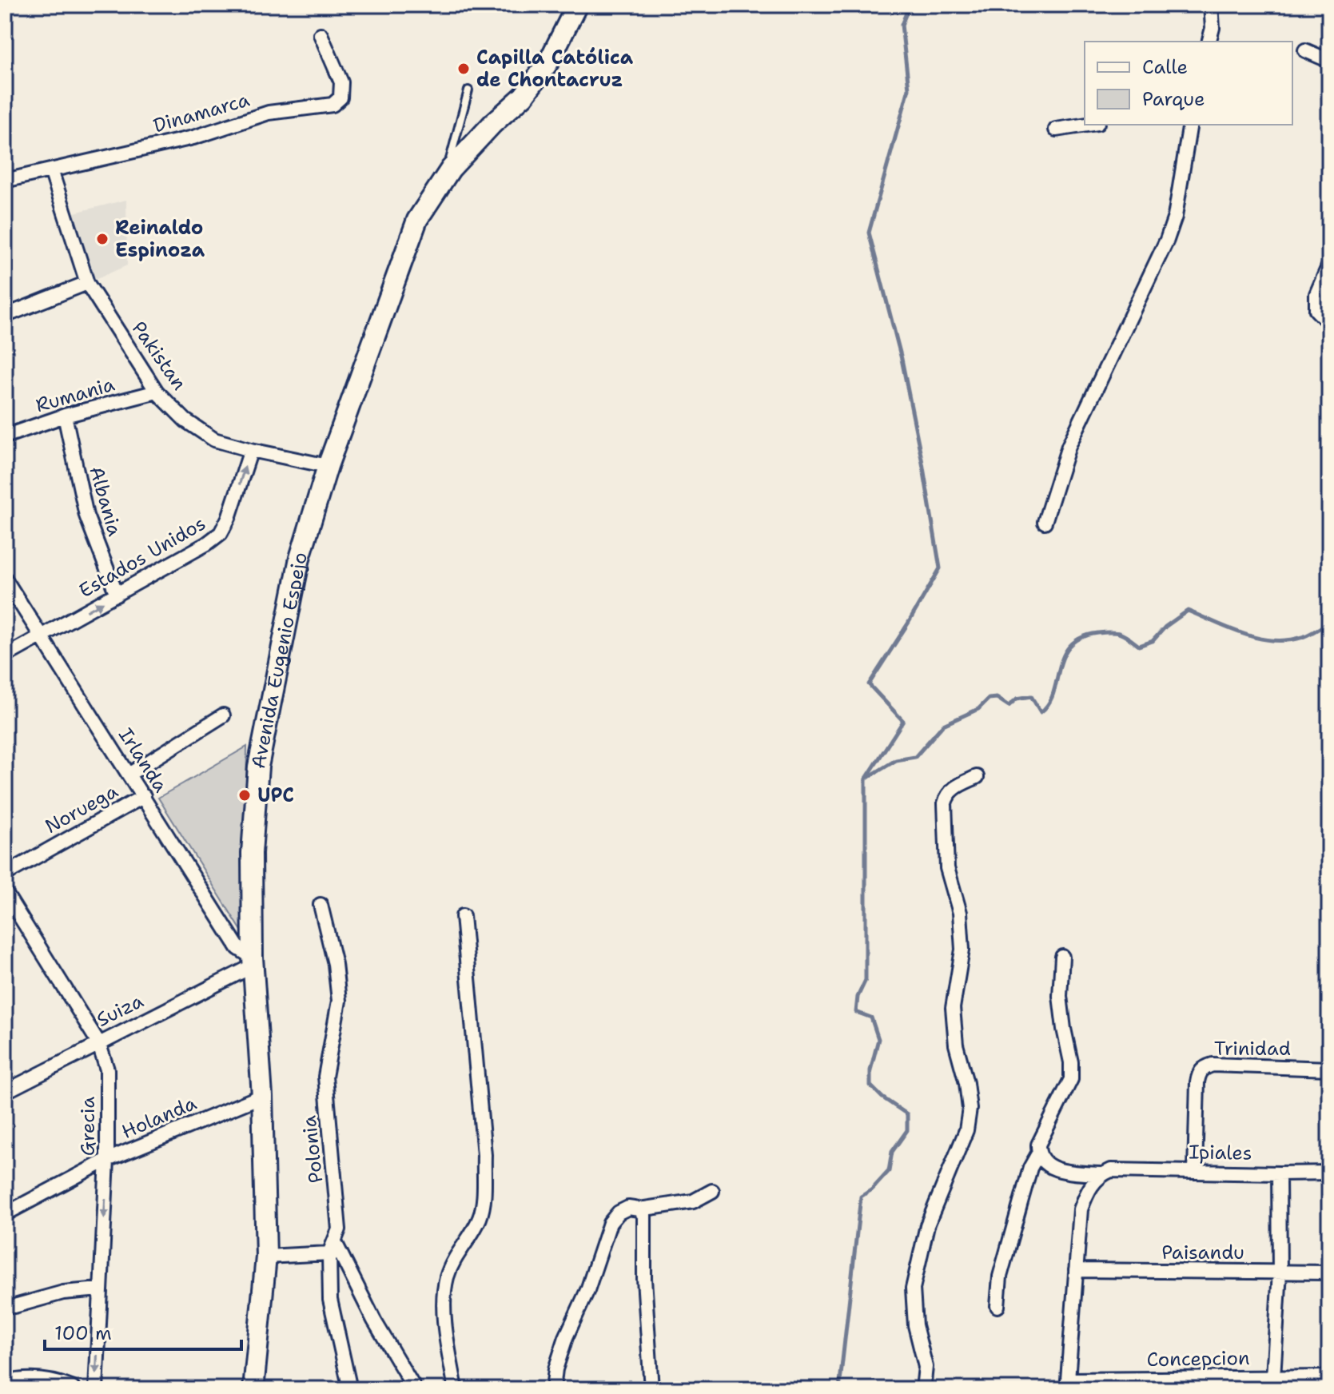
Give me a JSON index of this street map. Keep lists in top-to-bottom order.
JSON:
{
  "streets": {
    "main road": ["Avenida Eugenio Espejo"],
    "street": [
      "Dinamarca",
      "Pakistan",
      "Rumania",
      "Albania",
      "Estados Unidos",
      "Irlanda",
      "Noruega",
      "Suiza",
      "Trinidad",
      "Holanda",
      "Grecia",
      "Polonia",
      "Ipiales",
      "Paisandu",
      "Concepcion"
    ]
  },
  "crossings": [
    ["Dinamarca", "Pakistan"],
    ["Pakistan", "Rumania"],
    ["Pakistan", "Estados Unidos"],
    ["Pakistan", "Avenida Eugenio Espejo"],
    ["Rumania", "Albania"],
    ["Albania", "Estados Unidos"],
    ["Estados Unidos", "Irlanda"],
    ["Avenida Eugenio Espejo", "Irlanda"],
    ["Avenida Eugenio Espejo", "Suiza"],
    ["Avenida Eugenio Espejo", "Holanda"],
    ["Irlanda", "Noruega"],
    ["Irlanda", "Suiza"],
    ["Suiza", "Grecia"],
    ["Trinidad", "Ipiales"],
    ["Holanda", "Grecia"],
    ["Paisandu", "Concepcion"]
  ],
  "one_way": ["Estados Unidos", "Grecia"],
  "places": ["Capilla Católica de Chontacruz", "Reinaldo Espinoza", "UPC"],
  "legend": ["Calle", "Parque"],
  "scale_bar": "100 m"
}
